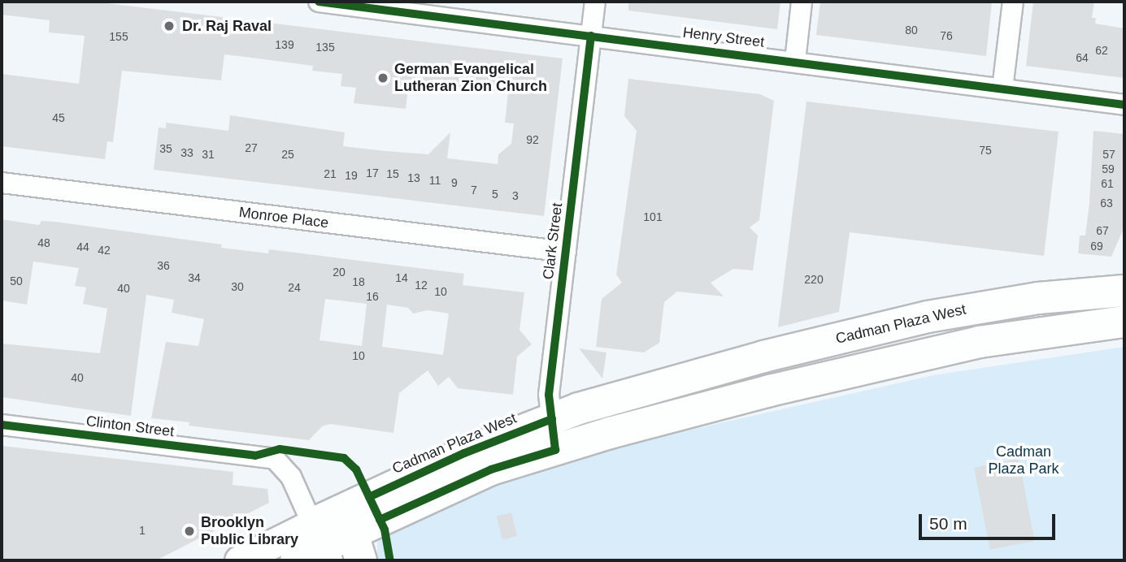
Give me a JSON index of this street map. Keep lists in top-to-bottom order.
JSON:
{
  "streets": {
    "main road": ["Cadman Plaza West"],
    "street": [
      "Henry Street",
      "Monroe Place",
      "Clark Street",
      "Clinton Street"
    ]
  },
  "crossings": [
    ["Henry Street", "Clark Street"],
    ["Monroe Place", "Clark Street"],
    ["Clark Street", "Cadman Plaza West"],
    ["Cadman Plaza West", "Clinton Street"]
  ],
  "parks": ["Cadman Plaza Park"],
  "places": ["Dr. Raj Raval", "German Evangelical Lutheran Zion Church", "Brooklyn Public Library"],
  "house_numbers": [
    "80",
    "76",
    "155",
    "139",
    "135",
    "62",
    "64",
    "45",
    "92",
    "27",
    "35",
    "75",
    "33",
    "31",
    "25",
    "57",
    "59",
    "17",
    "21",
    "15",
    "19",
    "13",
    "11",
    "9",
    "61",
    "7",
    "5",
    "3",
    "63",
    "101",
    "67",
    "48",
    "69",
    "44",
    "42",
    "36",
    "20",
    "34",
    "14",
    "220",
    "50",
    "18",
    "12",
    "30",
    "24",
    "40",
    "10",
    "16",
    "10",
    "40",
    "1"
  ],
  "scale_bar": "50 m"
}
